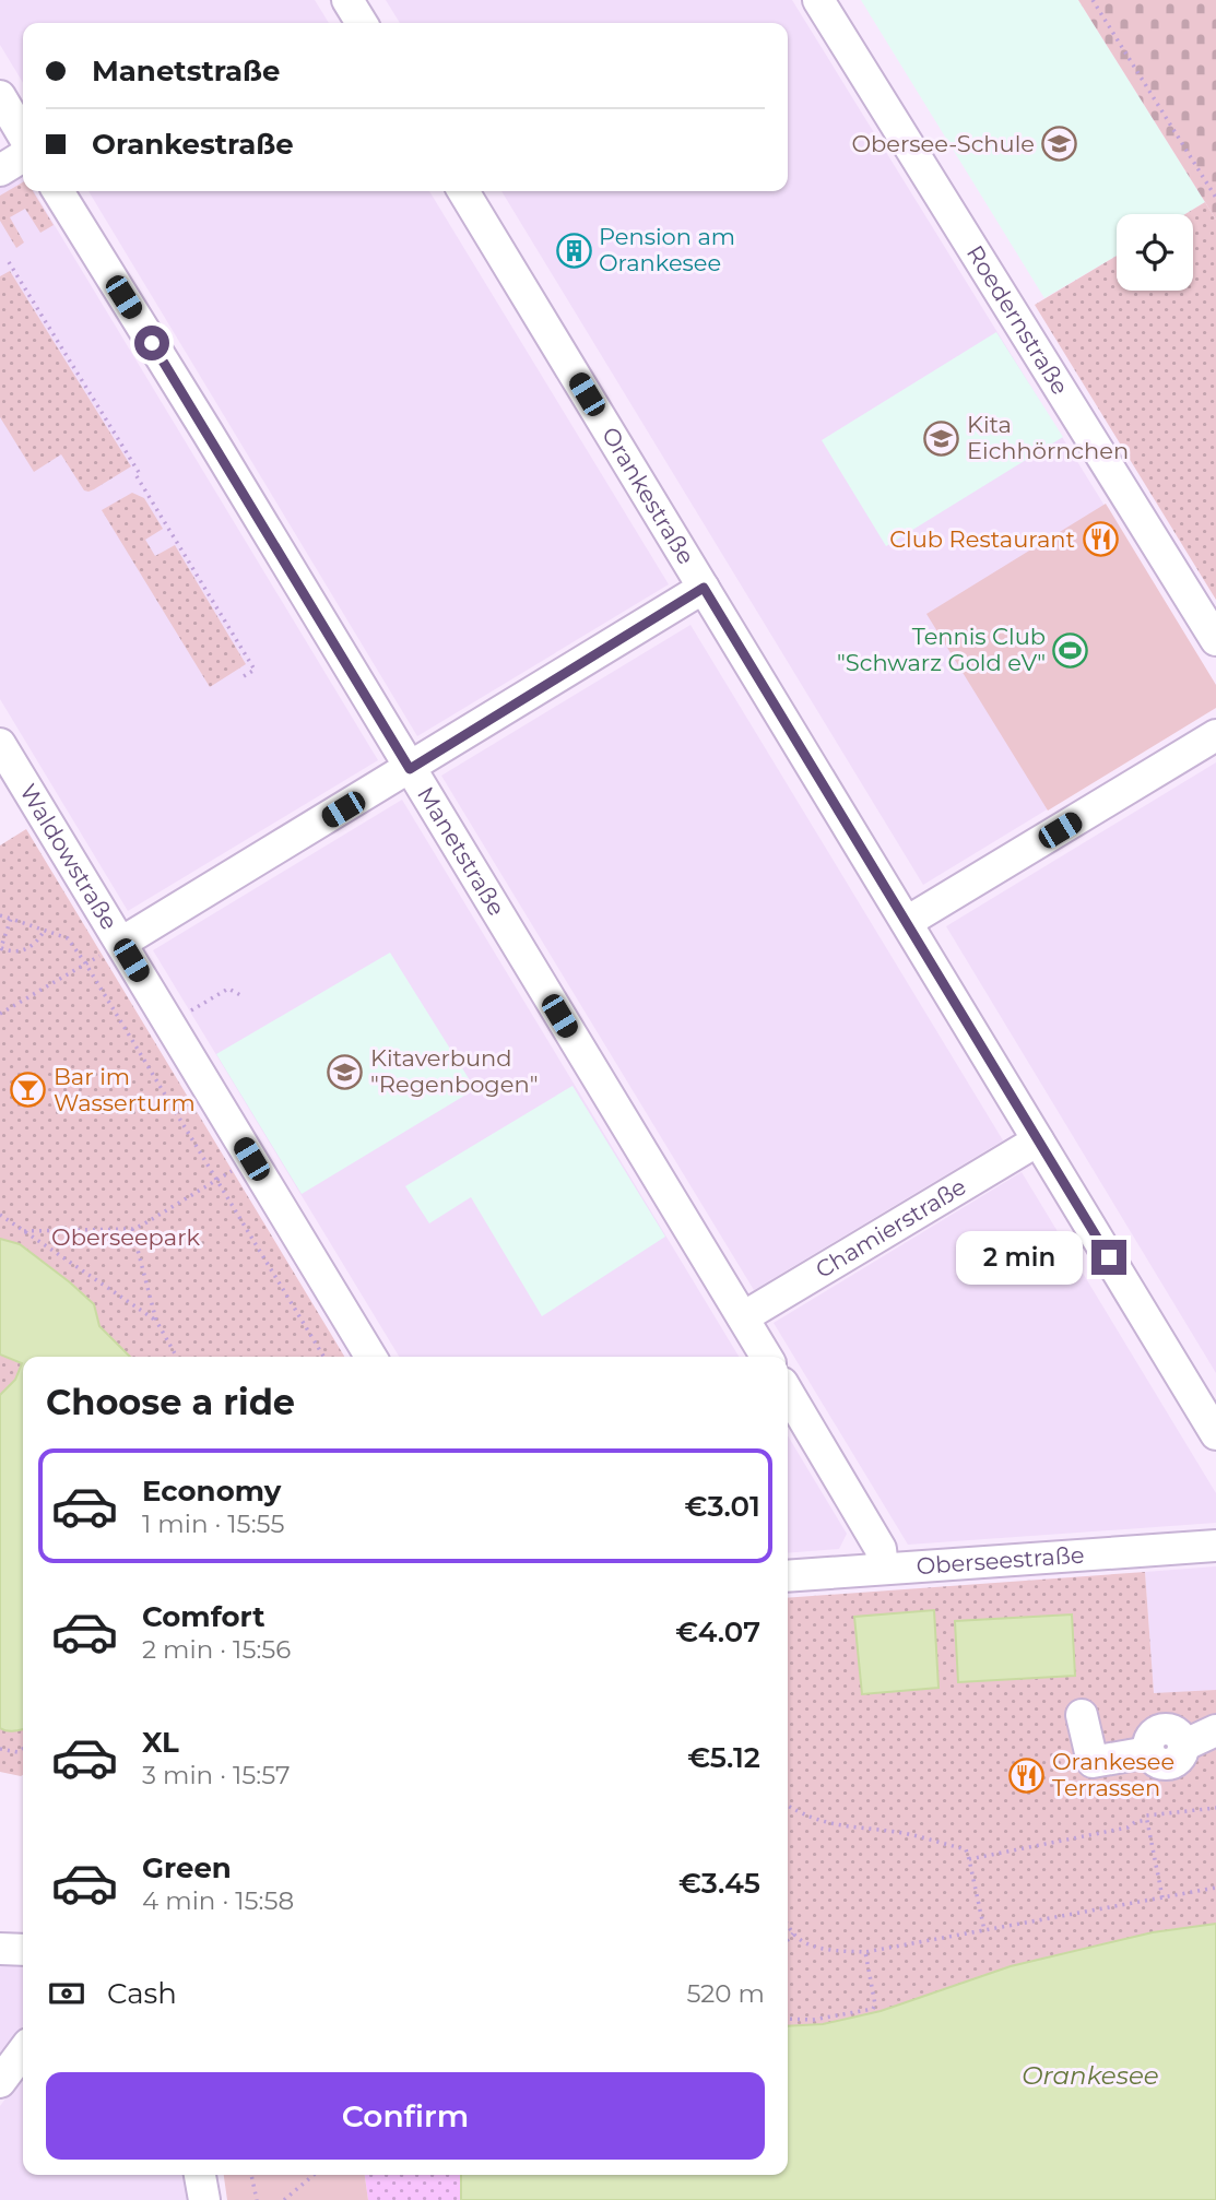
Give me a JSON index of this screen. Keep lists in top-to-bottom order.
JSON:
{
  "streets": {
    "street": [
      "Roedernstraße",
      "Orankestraße",
      "Manetstraße",
      "Waldowstraße",
      "Chamierstraße",
      "Oberseestraße"
    ]
  },
  "crossings": [
    ["Orankestraße", "Chamierstraße"],
    ["Manetstraße", "Chamierstraße"]
  ],
  "water": ["Orankesee"],
  "parks": ["Oberseepark"],
  "places": {
    "school or university": ["Obersee-Schule", "Kita Eichhörnchen", "Kitaverbund \"Regenbogen\""],
    "building": ["Pension am Orankesee"],
    "restaurant": ["Club Restaurant", "Orankesee Terrassen"],
    "sports": ["Tennis Club \"Schwarz Gold eV\""],
    "bar": ["Bar im Wasserturm"]
  },
  "page": {
    "banner": ["Manetstraße", "Orankestraße"],
    "bubble": "2 min",
    "heading": "Choose a ride",
    "list": [
      {
        "name": "Economy",
        "note": "1 min · 15:55",
        "value": "€3.01"
      },
      {
        "name": "Comfort",
        "note": "2 min · 15:56",
        "value": "€4.07"
      },
      {
        "name": "XL",
        "note": "3 min · 15:57",
        "value": "€5.12"
      },
      {
        "name": "Green",
        "note": "4 min · 15:58",
        "value": "€3.45"
      }
    ],
    "pay": ["Cash", "520 m"],
    "buttons": "Confirm"
  }
}
